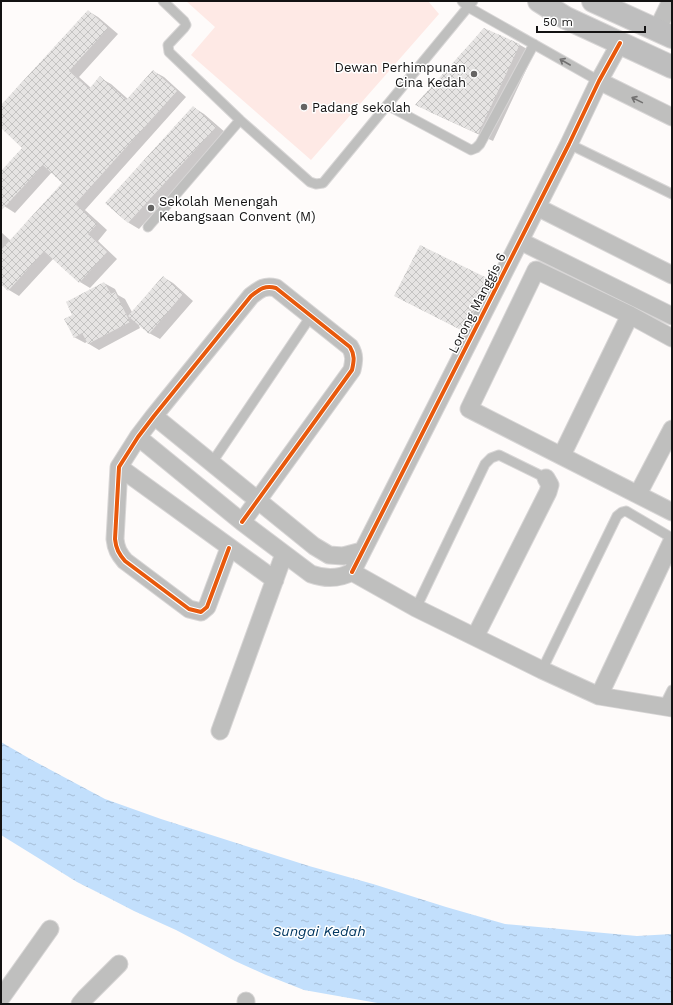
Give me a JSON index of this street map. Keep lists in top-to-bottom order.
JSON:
{
  "streets": {
    "street": ["Lorong Manggis 6"]
  },
  "water": ["Sungai Kedah"],
  "places": ["Dewan Perhimpunan Cina Kedah", "Padang sekolah", "Sekolah Menengah Kebangsaan Convent (M)"],
  "scale_bar": "50 m"
}
